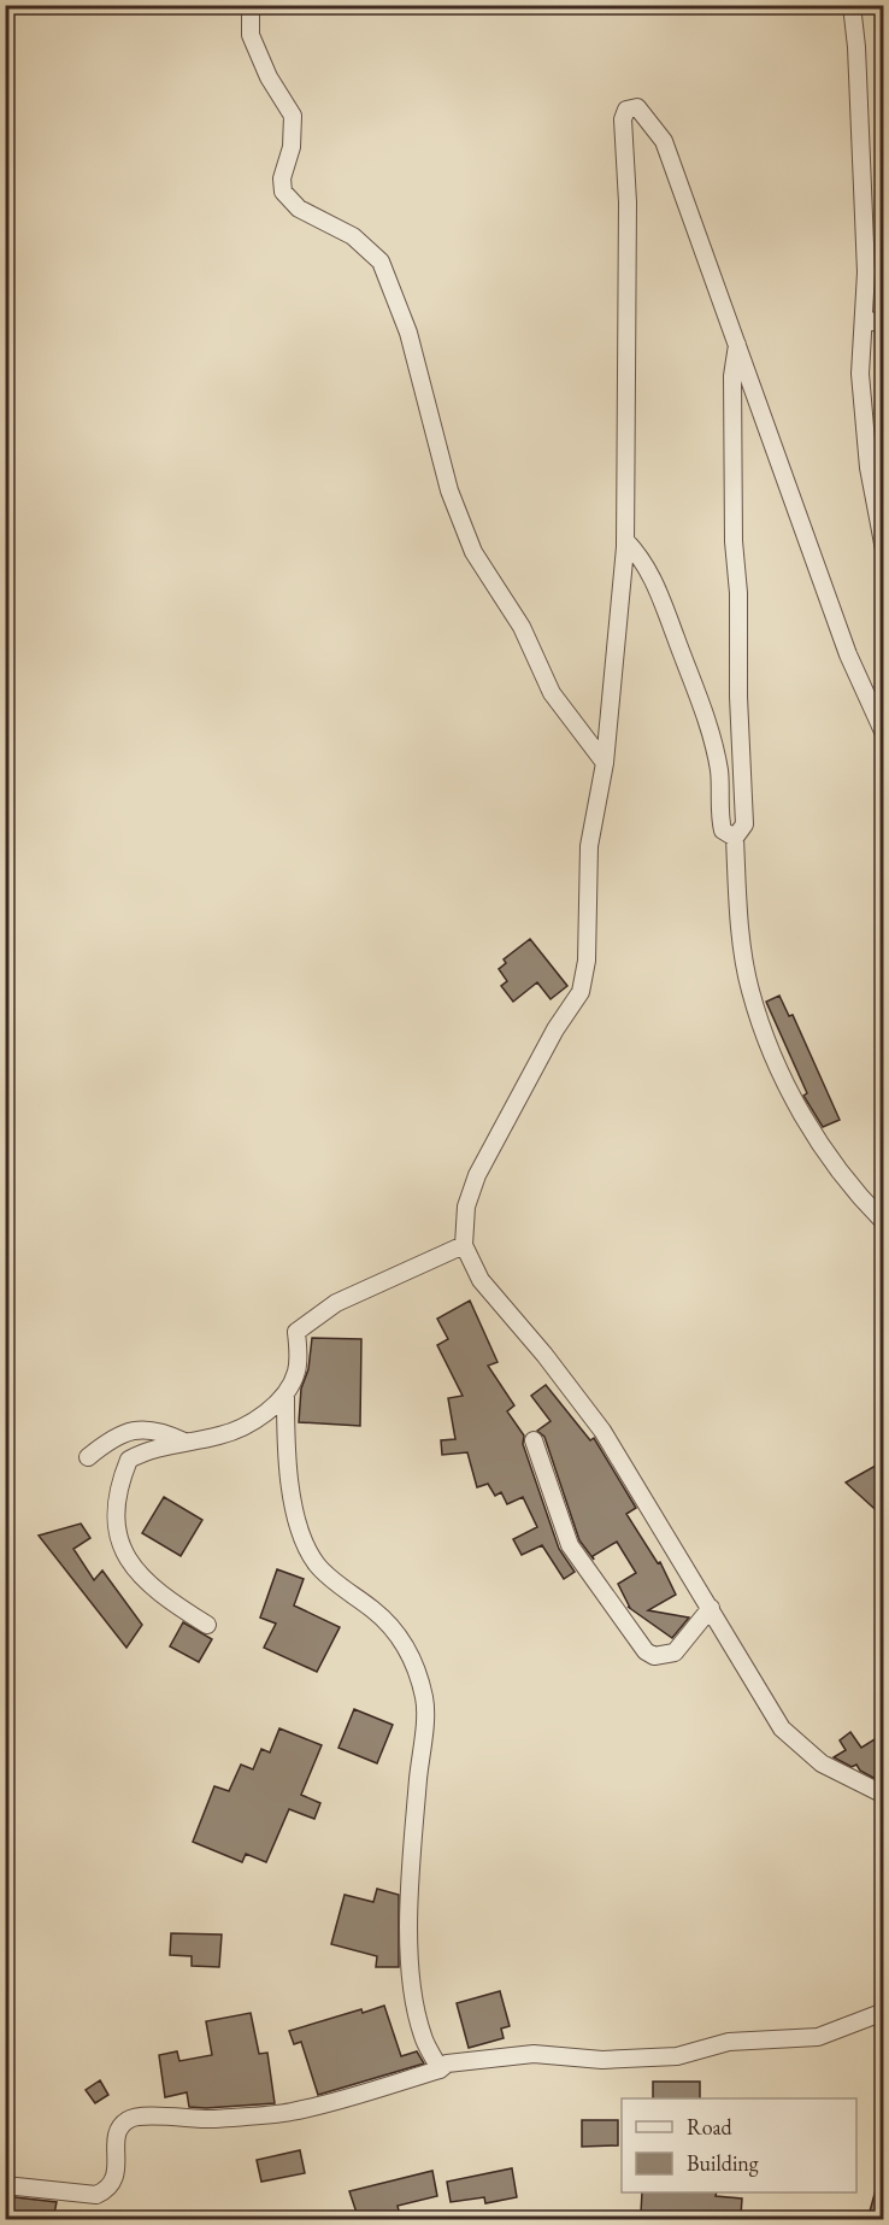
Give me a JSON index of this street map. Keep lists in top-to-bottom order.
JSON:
{
  "legend": ["Road", "Building"]
}
